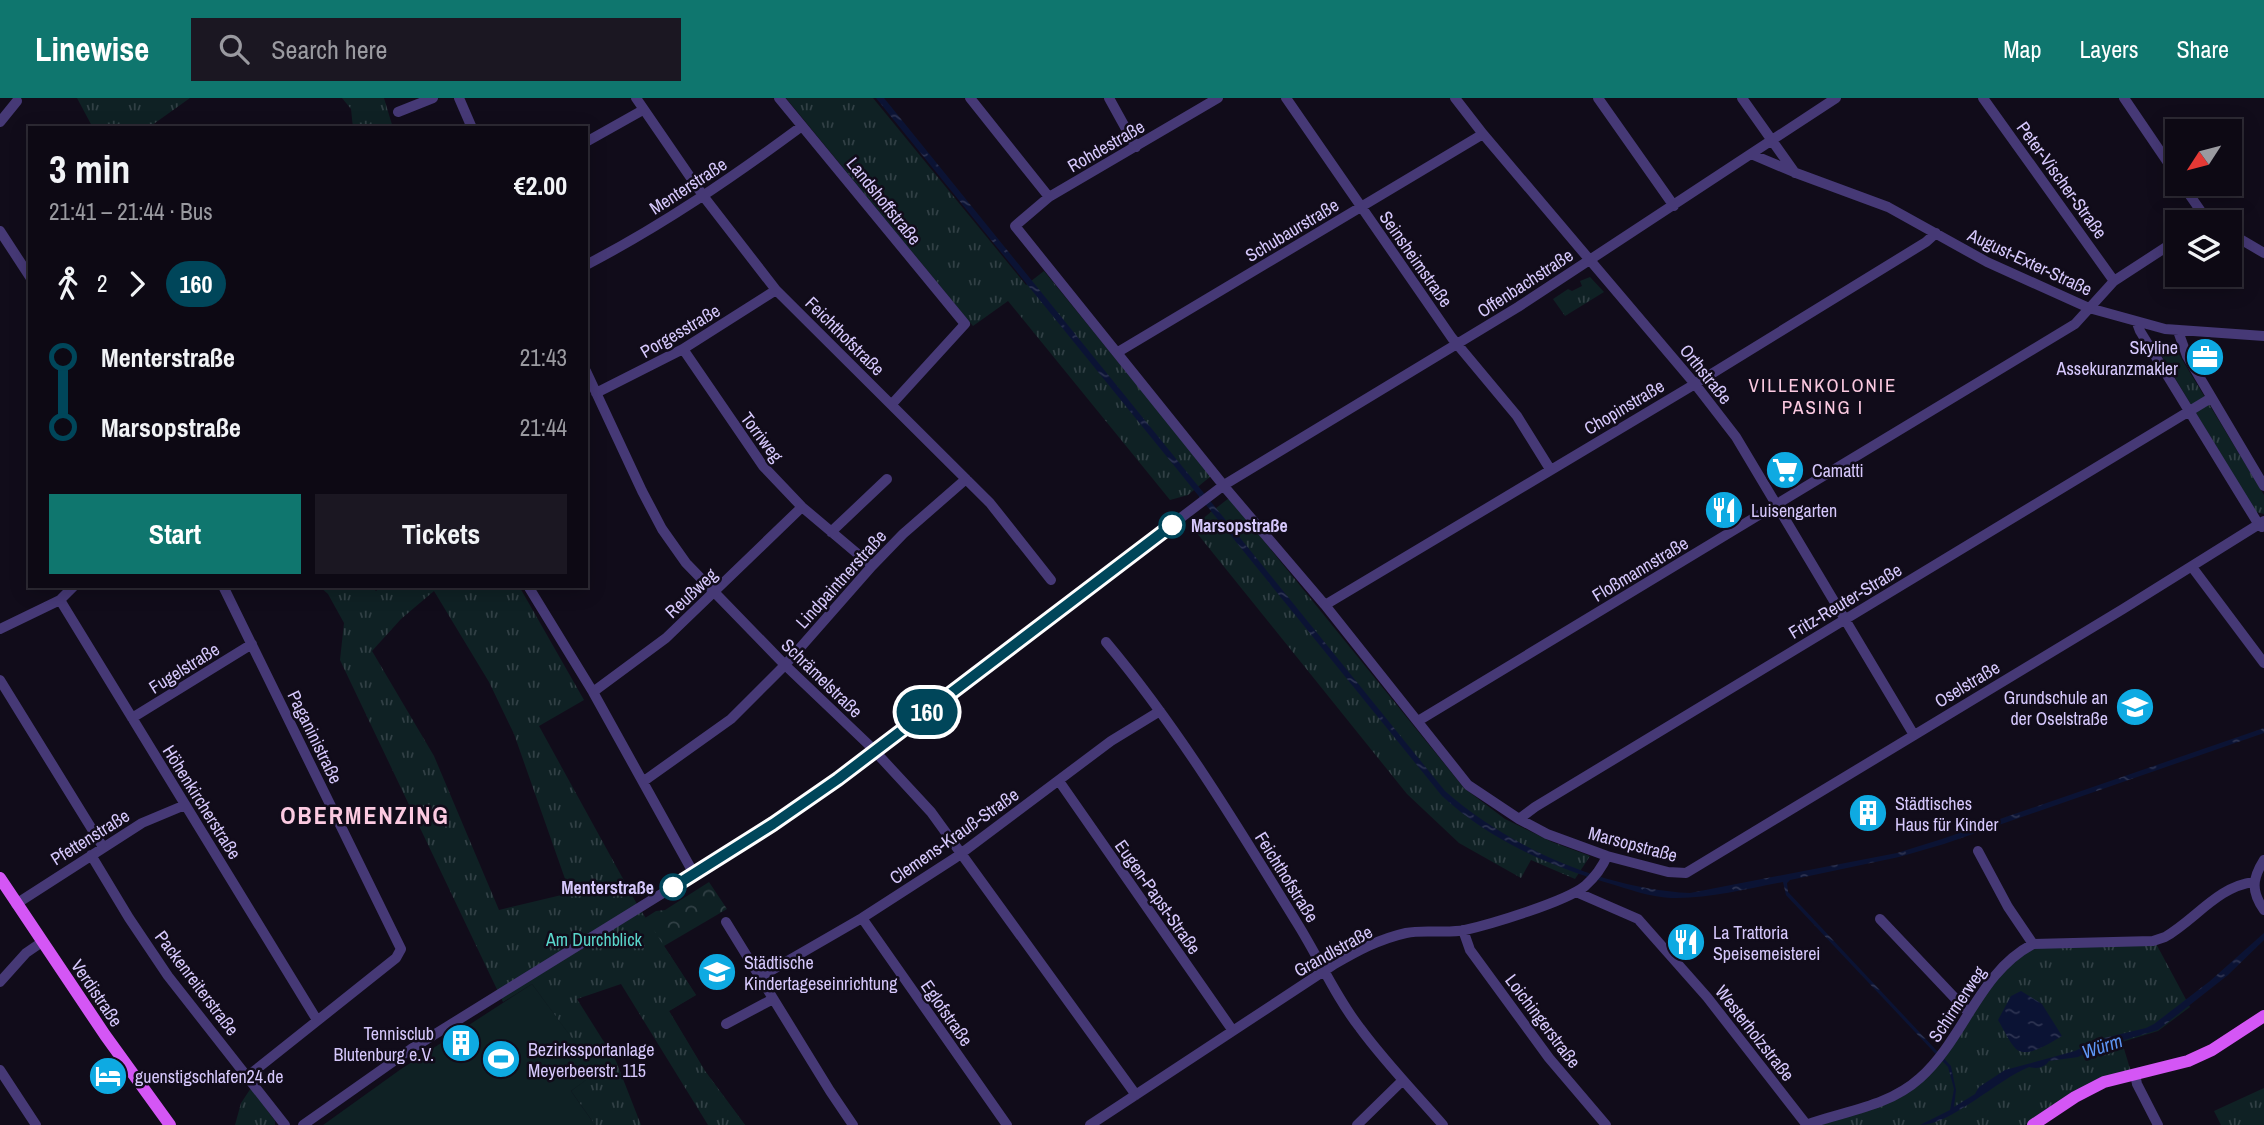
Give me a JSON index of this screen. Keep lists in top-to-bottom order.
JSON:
{
  "streets": {
    "main road": ["Verdistraße"],
    "street": [
      "Rohdestraße",
      "Peter-Vischer-Straße",
      "Menterstraße",
      "Landshoffstraße",
      "Schubaurstraße",
      "Seinsheimstraße",
      "August-Exter-Straße",
      "Offenbachstraße",
      "Porgesstraße",
      "Feichthofstraße",
      "Orthstraße",
      "Chopinstraße",
      "Torriweg",
      "Floßmannstraße",
      "Lindpaintnerstraße",
      "Reußweg",
      "Fritz-Reuter-Straße",
      "Fugelstraße",
      "Schrämelstraße",
      "Oselstraße",
      "Paganinistraße",
      "Höhenkircherstraße",
      "Clemens-Krauß-Straße",
      "Pfettenstraße",
      "Marsopstraße",
      "Eugen-Papst-Straße",
      "Grandlstraße",
      "Packenreiterstraße",
      "Schirmerweg",
      "Eglofstraße",
      "Loichingerstraße",
      "Westerholzstraße"
    ]
  },
  "crossings": [
    ["Rohdestraße", "Marsopstraße"],
    ["Peter-Vischer-Straße", "Floßmannstraße"],
    ["Menterstraße", "Landshoffstraße"],
    ["Menterstraße", "Feichthofstraße"],
    ["Landshoffstraße", "Feichthofstraße"],
    ["Schubaurstraße", "Seinsheimstraße"],
    ["Schubaurstraße", "Orthstraße"],
    ["Schubaurstraße", "Marsopstraße"],
    ["Seinsheimstraße", "Offenbachstraße"],
    ["Seinsheimstraße", "Chopinstraße"],
    ["August-Exter-Straße", "Offenbachstraße"],
    ["August-Exter-Straße", "Chopinstraße"],
    ["August-Exter-Straße", "Floßmannstraße"],
    ["Offenbachstraße", "Orthstraße"],
    ["Offenbachstraße", "Schrämelstraße"],
    ["Offenbachstraße", "Marsopstraße"],
    ["Porgesstraße", "Feichthofstraße"],
    ["Porgesstraße", "Torriweg"],
    ["Porgesstraße", "Schrämelstraße"],
    ["Feichthofstraße", "Lindpaintnerstraße"],
    ["Feichthofstraße", "Clemens-Krauß-Straße"],
    ["Feichthofstraße", "Grandlstraße"],
    ["Orthstraße", "Chopinstraße"],
    ["Orthstraße", "Floßmannstraße"],
    ["Orthstraße", "Fritz-Reuter-Straße"],
    ["Orthstraße", "Oselstraße"],
    ["Chopinstraße", "Marsopstraße"],
    ["Torriweg", "Lindpaintnerstraße"],
    ["Torriweg", "Reußweg"],
    ["Floßmannstraße", "Marsopstraße"],
    ["Lindpaintnerstraße", "Schrämelstraße"],
    ["Reußweg", "Schrämelstraße"],
    ["Fritz-Reuter-Straße", "Marsopstraße"],
    ["Fugelstraße", "Paganinistraße"],
    ["Fugelstraße", "Höhenkircherstraße"],
    ["Schrämelstraße", "Clemens-Krauß-Straße"],
    ["Schrämelstraße", "Grandlstraße"],
    ["Oselstraße", "Marsopstraße"],
    ["Paganinistraße", "Höhenkircherstraße"],
    ["Paganinistraße", "Packenreiterstraße"],
    ["Höhenkircherstraße", "Pfettenstraße"],
    ["Clemens-Krauß-Straße", "Eugen-Papst-Straße"],
    ["Clemens-Krauß-Straße", "Eglofstraße"],
    ["Pfettenstraße", "Packenreiterstraße"],
    ["Pfettenstraße", "Verdistraße"],
    ["Marsopstraße", "Grandlstraße"],
    ["Eugen-Papst-Straße", "Grandlstraße"],
    ["Grandlstraße", "Loichingerstraße"],
    ["Grandlstraße", "Westerholzstraße"],
    ["Schirmerweg", "Westerholzstraße"]
  ],
  "districts": ["VILLENKOLONIE PASING I", "OBERMENZING"],
  "water": ["Würm"],
  "parks": ["Am Durchblick"],
  "places": {
    "office": ["Skyline Assekuranzmakler"],
    "supermarket": ["Camatti"],
    "restaurant": ["Luisengarten", "La Trattoria Speisemeisterei"],
    "other": ["Marsopstraße", "Menterstraße"],
    "school or university": ["Grundschule an der Oselstraße", "Städtische Kindertageseinrichtung"],
    "building": ["Städtisches Haus für Kinder", "Tennisclub Blutenburg e.V."],
    "sports": ["Bezirkssportanlage Meyerbeerstr. 115"],
    "hotel": ["guenstigschlafen24.de"]
  },
  "lines": ["bus line 160"],
  "north": "bottom left",
  "page": {
    "header": "Linewise",
    "search": "Search here",
    "nav": ["Map", "Layers", "Share"],
    "on_map": "160",
    "heading": ["3 min", "21:41 – 21:44 · Bus", "€2.00"],
    "legs": ["2", "160"],
    "list": [
      {
        "name": "Menterstraße",
        "value": "21:43"
      },
      {
        "name": "Marsopstraße",
        "value": "21:44"
      }
    ],
    "buttons": ["Start", "Tickets"]
  }
}
